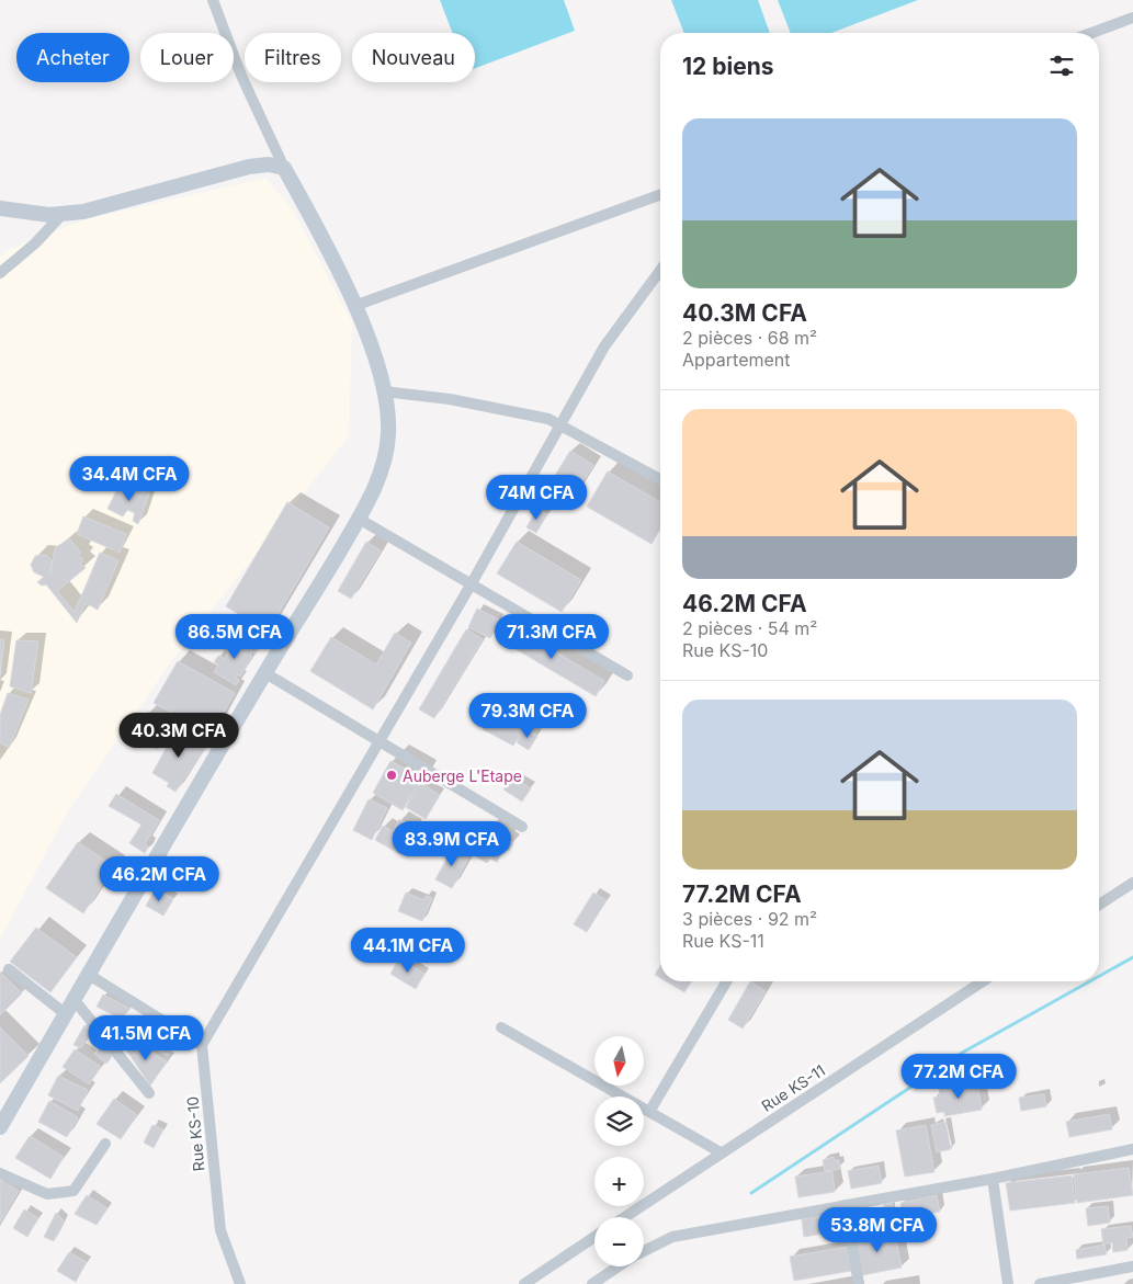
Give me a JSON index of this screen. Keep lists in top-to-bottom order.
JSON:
{
  "streets": {
    "street": ["Rue KS-11", "Rue KS-10"]
  },
  "places": ["Auberge L'Etape"],
  "north": "bottom",
  "page": {
    "chip": [
      "Acheter",
      "Louer",
      "Filtres",
      "Nouveau"
    ],
    "heading": "12 biens",
    "list": [
      {
        "name": "40.3M CFA",
        "note": "2 pièces · 68 m² · Appartement"
      },
      {
        "name": "46.2M CFA",
        "note": "2 pièces · 54 m² · Rue KS-10"
      },
      {
        "name": "77.2M CFA",
        "note": "3 pièces · 92 m² · Rue KS-11"
      }
    ],
    "price": [
      "34.4M CFA",
      "74M CFA",
      "86.5M CFA",
      "71.3M CFA",
      "79.3M CFA",
      "40.3M CFA",
      "83.9M CFA",
      "46.2M CFA",
      "44.1M CFA",
      "41.5M CFA",
      "77.2M CFA",
      "53.8M CFA"
    ],
    "map_buttons": ["+", "−"]
  }
}
